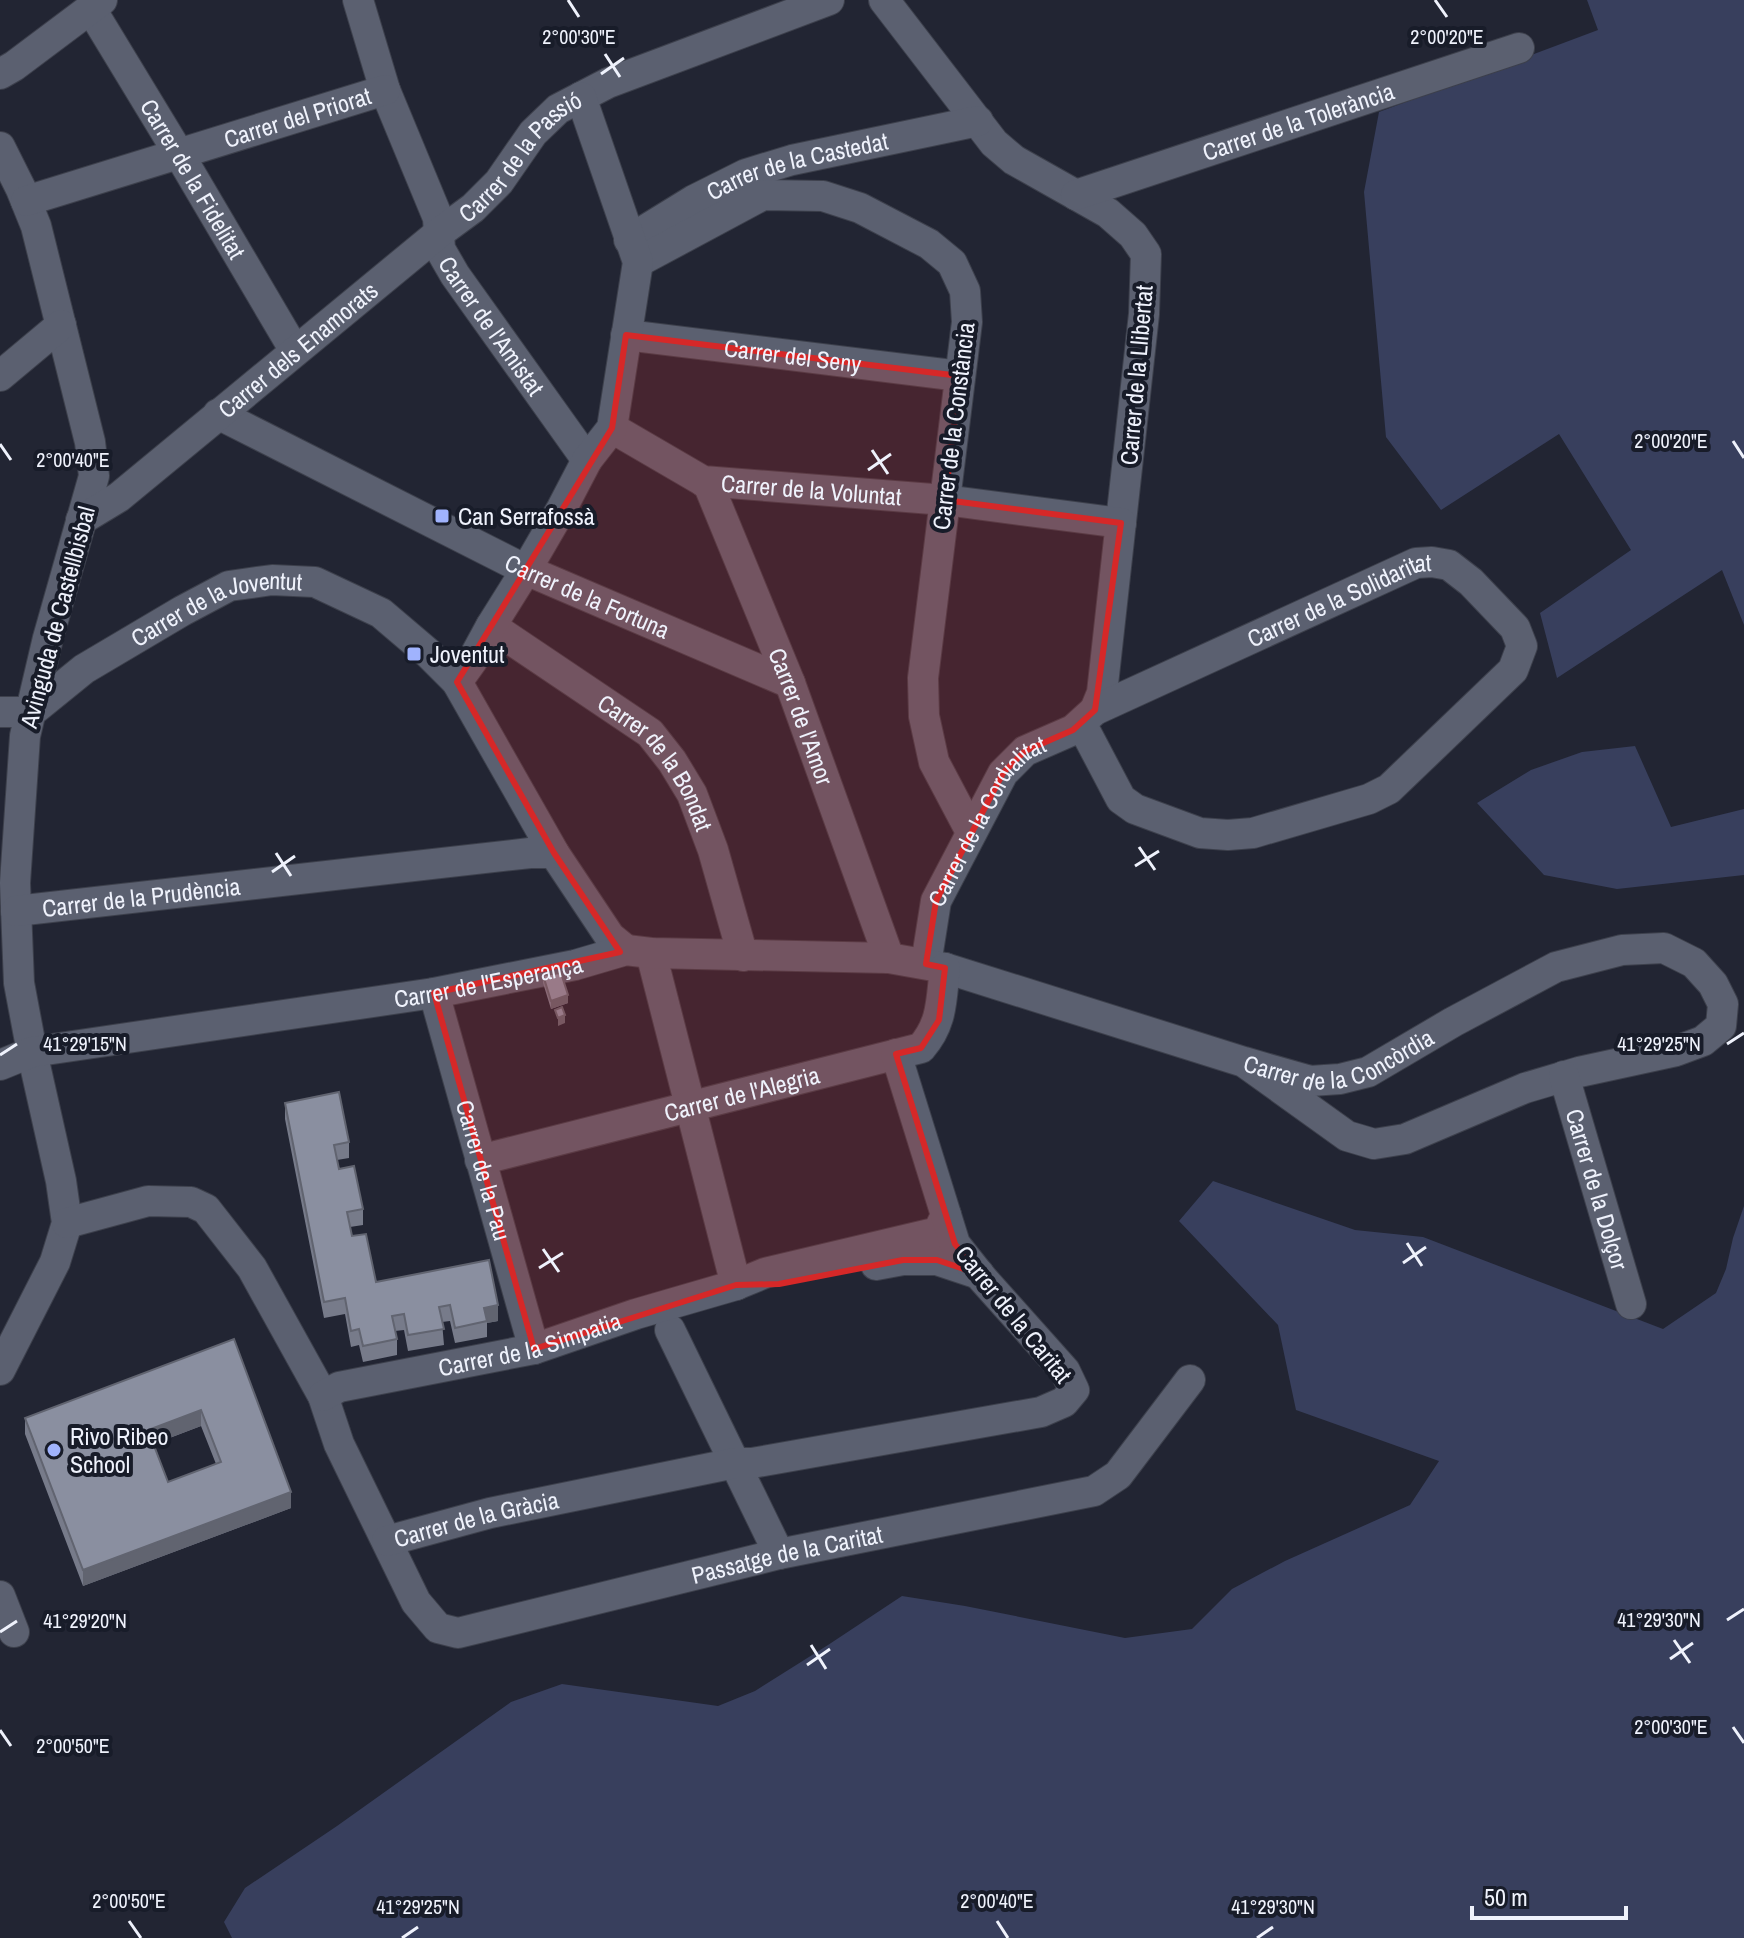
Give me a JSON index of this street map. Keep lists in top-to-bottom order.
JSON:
{
  "streets": {
    "street": [
      "Carrer del Priorat",
      "Carrer de la Tolerància",
      "Carrer de la Passió",
      "Carrer de la Castedat",
      "Carrer de la Fidelitat",
      "Carrer de l'Amistat",
      "Carrer dels Enamorats",
      "Carrer del Seny",
      "Carrer de la Llibertat",
      "Carrer de la Constància",
      "Carrer de la Voluntat",
      "Carrer de la Fortuna",
      "Carrer de la Solidaritat",
      "Carrer de la Joventut",
      "Avinguda de Castellbisbal",
      "Carrer de l'Amor",
      "Carrer de la Bondat",
      "Carrer de la Cordialitat",
      "Carrer de la Prudència",
      "Carrer de l'Esperança",
      "Carrer de la Concòrdia",
      "Carrer de l'Alegria",
      "Carrer de la Pau",
      "Carrer de la Dolçor",
      "Carrer de la Caritat",
      "Carrer de la Simpatia",
      "Carrer de la Gràcia",
      "Passatge de la Caritat"
    ]
  },
  "crossings": [
    ["Carrer del Priorat", "Carrer de la Fidelitat"],
    ["Carrer del Priorat", "Carrer de l'Amistat"],
    ["Carrer del Priorat", "Avinguda de Castellbisbal"],
    ["Carrer de la Tolerància", "Carrer de la Llibertat"],
    ["Carrer de la Passió", "Carrer de l'Amistat"],
    ["Carrer de la Passió", "Carrer dels Enamorats"],
    ["Carrer de la Castedat", "Carrer de la Llibertat"],
    ["Carrer de la Castedat", "Carrer de la Constància"],
    ["Carrer de la Fidelitat", "Carrer dels Enamorats"],
    ["Carrer de l'Amistat", "Carrer dels Enamorats"],
    ["Carrer dels Enamorats", "Carrer de la Fortuna"],
    ["Carrer dels Enamorats", "Avinguda de Castellbisbal"],
    ["Carrer del Seny", "Carrer de la Constància"],
    ["Carrer de la Llibertat", "Carrer de la Voluntat"],
    ["Carrer de la Llibertat", "Carrer de la Solidaritat"],
    ["Carrer de la Llibertat", "Carrer de la Cordialitat"],
    ["Carrer de la Constància", "Carrer de la Voluntat"],
    ["Carrer de la Constància", "Carrer de la Cordialitat"],
    ["Carrer de la Voluntat", "Carrer de l'Amor"],
    ["Carrer de la Fortuna", "Carrer de l'Amor"],
    ["Carrer de la Solidaritat", "Carrer de la Cordialitat"],
    ["Carrer de la Joventut", "Avinguda de Castellbisbal"],
    ["Carrer de la Joventut", "Carrer de la Prudència"],
    ["Carrer de la Joventut", "Carrer de l'Esperança"],
    ["Avinguda de Castellbisbal", "Carrer de la Prudència"],
    ["Avinguda de Castellbisbal", "Carrer de l'Esperança"],
    ["Avinguda de Castellbisbal", "Carrer de la Gràcia"],
    ["Carrer de l'Amor", "Carrer de l'Esperança"],
    ["Carrer de la Bondat", "Carrer de l'Esperança"],
    ["Carrer de la Cordialitat", "Carrer de l'Esperança"],
    ["Carrer de la Cordialitat", "Carrer de la Concòrdia"],
    ["Carrer de la Cordialitat", "Carrer de l'Alegria"],
    ["Carrer de l'Esperança", "Carrer de la Concòrdia"],
    ["Carrer de l'Esperança", "Carrer de l'Alegria"],
    ["Carrer de l'Esperança", "Carrer de la Pau"],
    ["Carrer de la Concòrdia", "Carrer de l'Alegria"],
    ["Carrer de la Concòrdia", "Carrer de la Dolçor"],
    ["Carrer de l'Alegria", "Carrer de la Pau"],
    ["Carrer de l'Alegria", "Carrer de la Caritat"],
    ["Carrer de la Pau", "Carrer de la Simpatia"],
    ["Carrer de la Caritat", "Carrer de la Simpatia"],
    ["Carrer de la Caritat", "Carrer de la Gràcia"],
    ["Carrer de la Simpatia", "Carrer de la Gràcia"],
    ["Carrer de la Gràcia", "Passatge de la Caritat"]
  ],
  "places": {
    "transit": ["Can Serrafossà", "Joventut"],
    "other": ["Rivo Ribeo School"]
  },
  "scale_bar": "50 m",
  "coordinates": [
    "2°00'30\"E",
    "2°00'20\"E",
    "2°00'40\"E",
    "41°29'25\"N",
    "41°29'15\"N",
    "41°29'30\"N",
    "41°29'20\"N",
    "2°00'50\"E"
  ]
}
